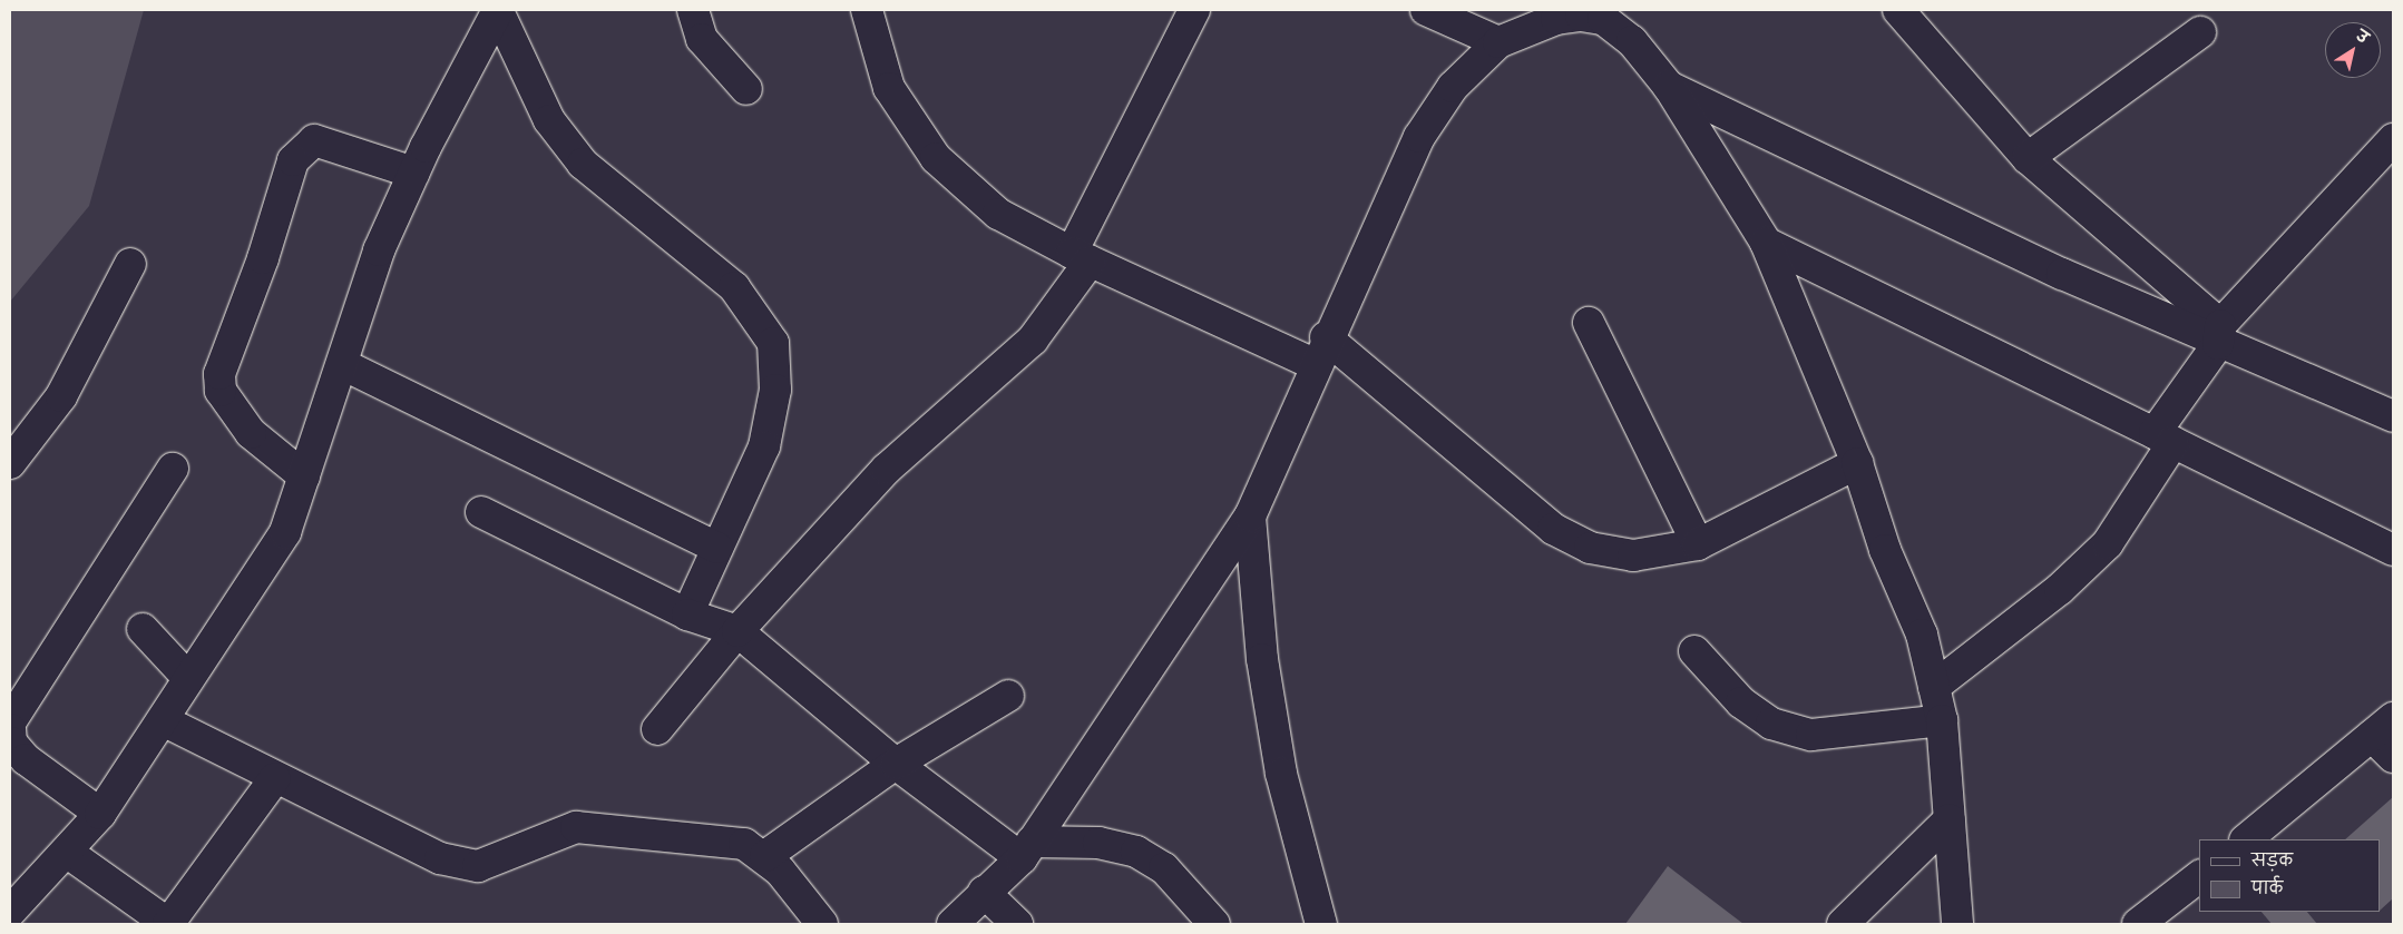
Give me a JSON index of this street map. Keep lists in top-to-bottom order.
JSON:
{
  "legend": ["सड़क", "पार्क"],
  "north": "top right"
}
